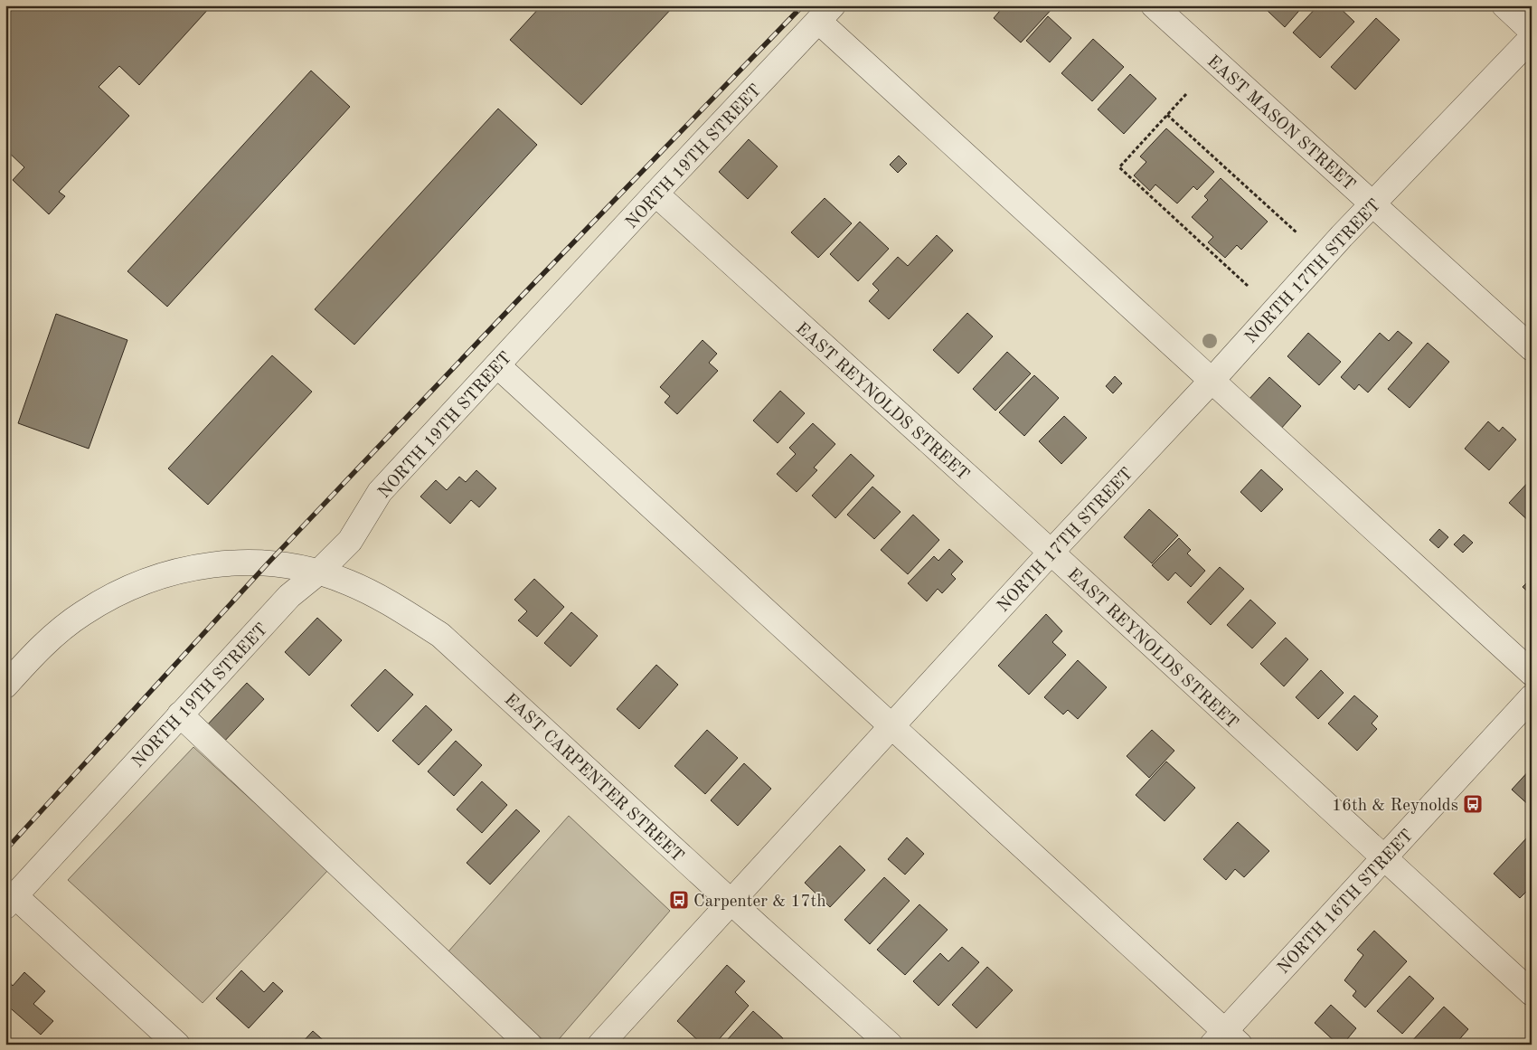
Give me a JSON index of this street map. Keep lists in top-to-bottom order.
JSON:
{
  "streets": {
    "street": [
      "EAST MASON STREET",
      "NORTH 19TH STREET",
      "NORTH 17TH STREET",
      "EAST REYNOLDS STREET",
      "EAST CARPENTER STREET",
      "NORTH 16TH STREET"
    ]
  },
  "crossings": [
    ["EAST MASON STREET", "NORTH 17TH STREET"],
    ["NORTH 19TH STREET", "EAST REYNOLDS STREET"],
    ["NORTH 19TH STREET", "EAST CARPENTER STREET"],
    ["NORTH 17TH STREET", "EAST REYNOLDS STREET"],
    ["NORTH 17TH STREET", "EAST CARPENTER STREET"],
    ["EAST REYNOLDS STREET", "NORTH 16TH STREET"]
  ],
  "places": {
    "bus stop": ["16th & Reynolds", "Carpenter & 17th"]
  }
}
